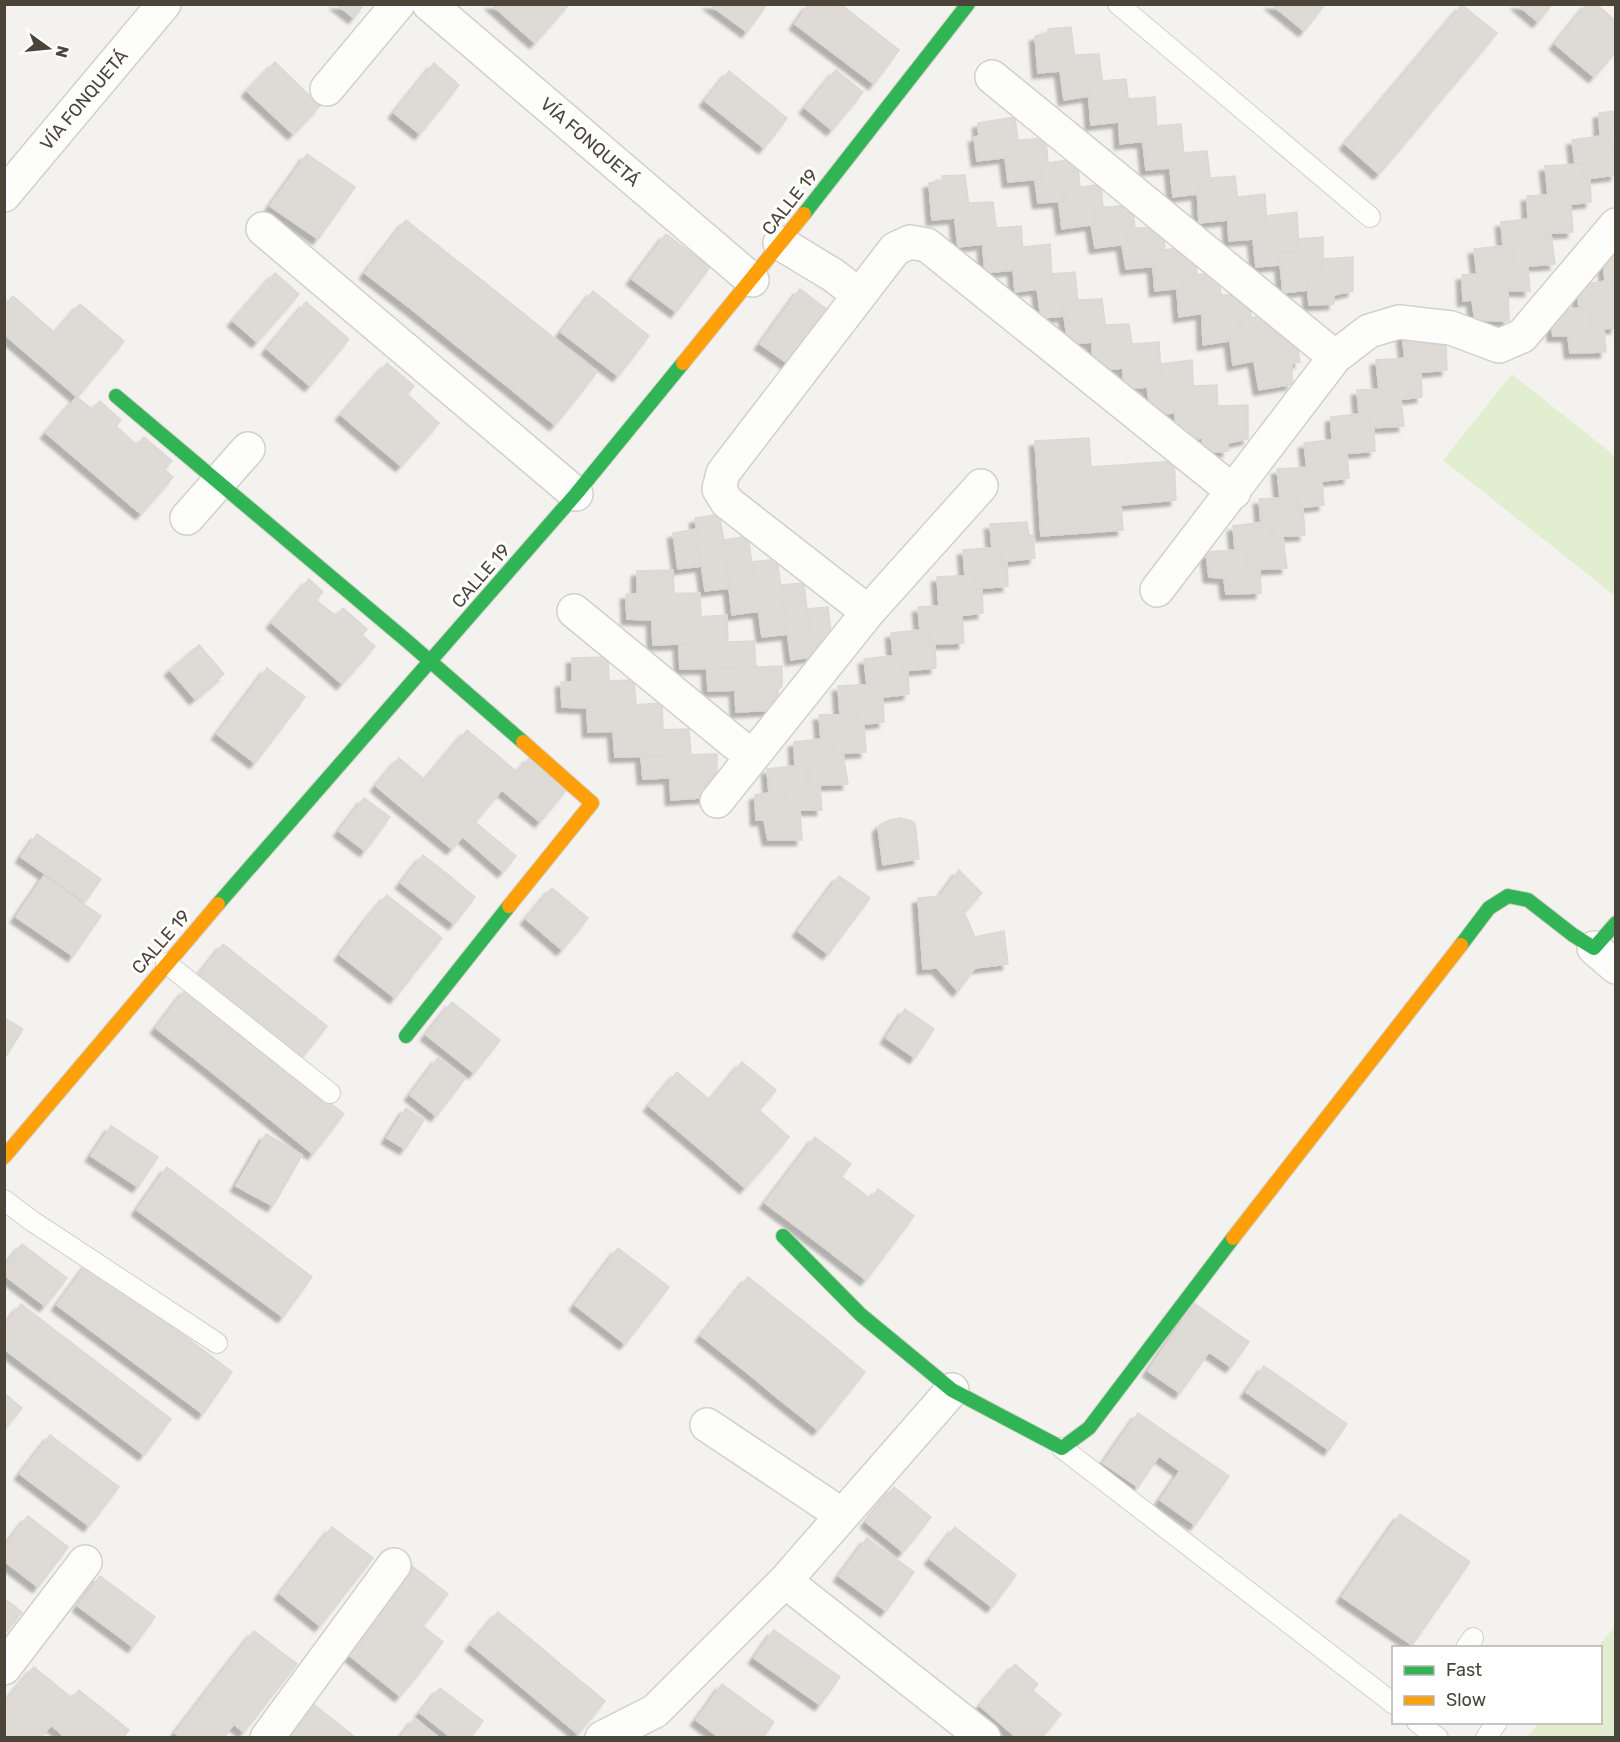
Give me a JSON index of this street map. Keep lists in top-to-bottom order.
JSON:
{
  "streets": {
    "street": ["VÍA FONQUETÁ", "CALLE 19"]
  },
  "crossings": [
    ["VÍA FONQUETÁ", "CALLE 19"]
  ],
  "legend": ["Fast", "Slow"],
  "north": "right"
}
